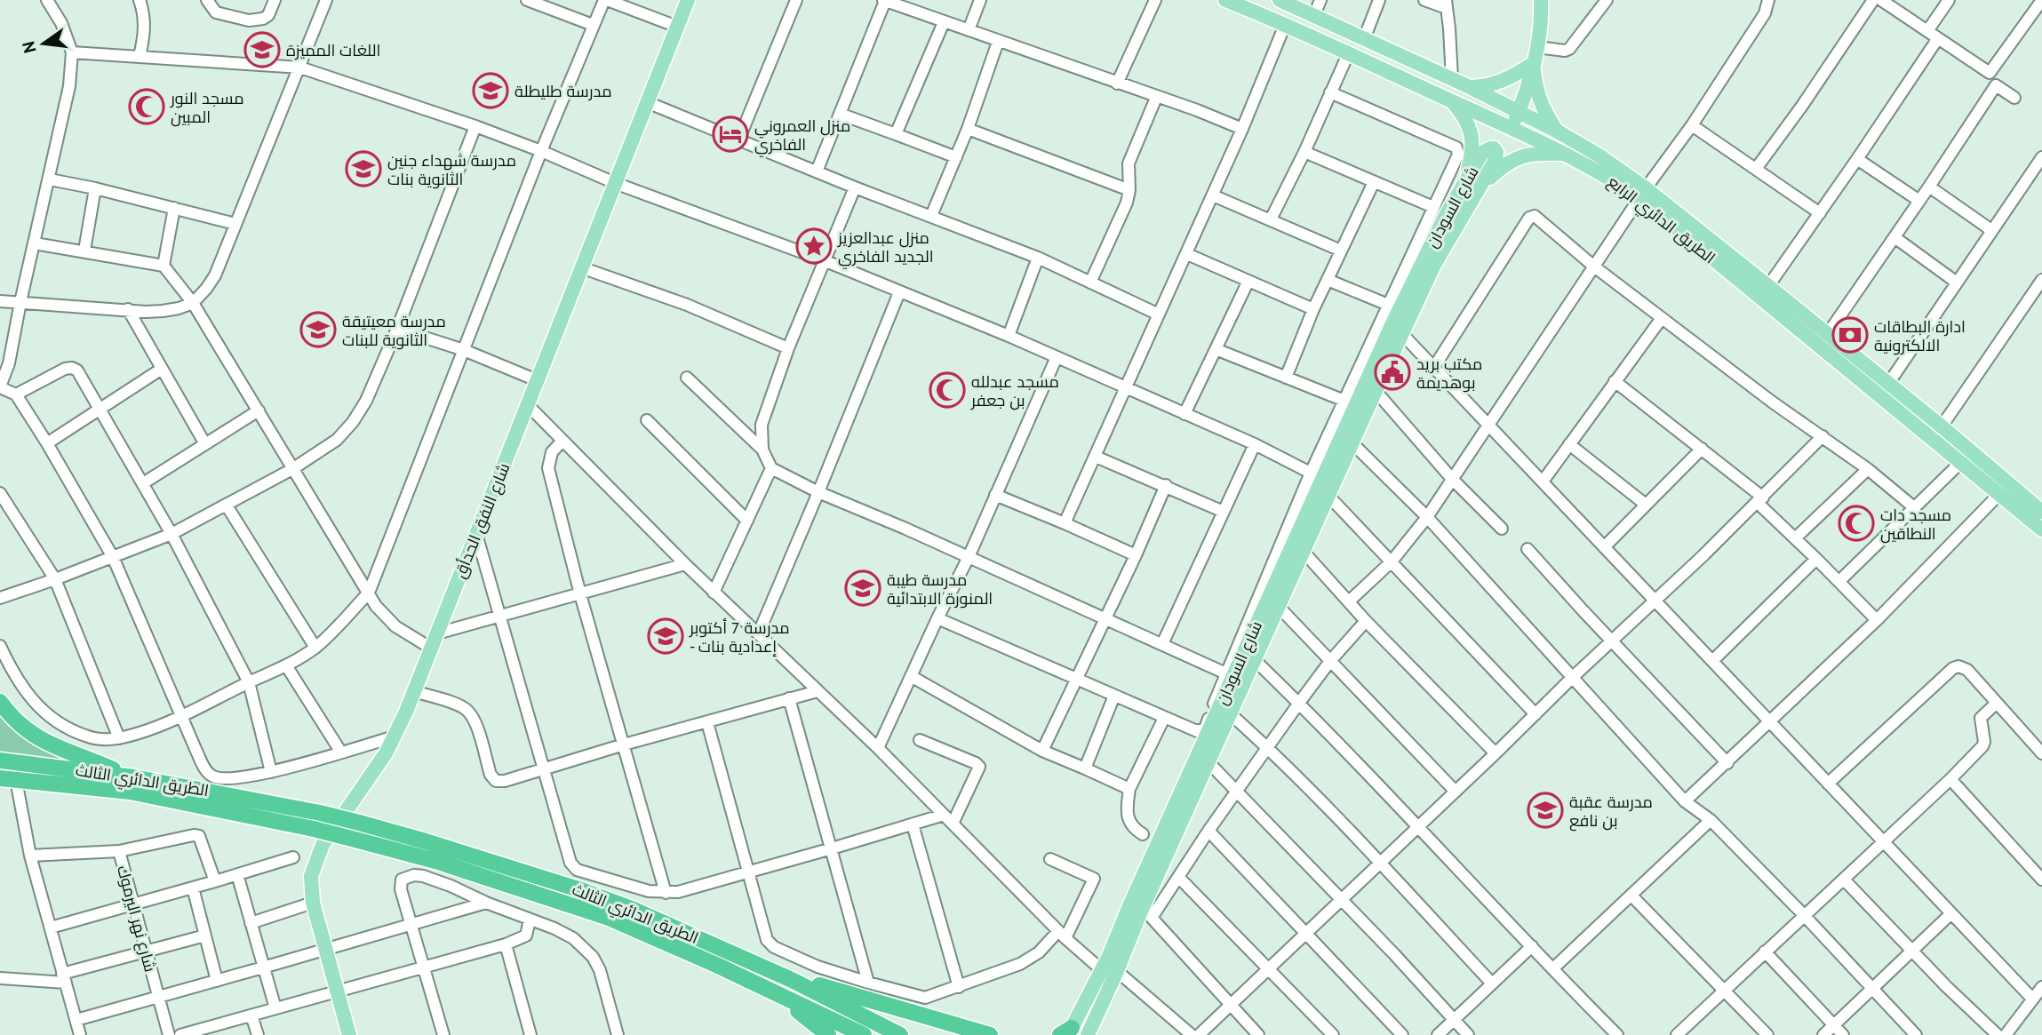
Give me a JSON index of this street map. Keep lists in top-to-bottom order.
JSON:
{
  "streets": {
    "highway": ["الطريق الدائري الثالث"],
    "main road": ["شارع السودان", "الطريق الدائري الرابع", "شارع النفق الحدأق"],
    "street": ["شارع نهر اليرموك"]
  },
  "places": {
    "school or university": [
      "اللغات المميزة",
      "مدرسة طليطلة",
      "مدرسة شهداء جنين الثانوية بنات",
      "مدرسة معيتيقة الثانوية للبنات",
      "مدرسة طيبة المنورة الابتدائية",
      "مدرسة 7 أكتوبر - إعدادية بنات",
      "مدرسة عقبة بن نافع"
    ],
    "mosque": ["مسجد النور المبين", "مسجد عبدلله بن جعفر", "مسجد دات النطاقين"],
    "hotel": ["منزل العمروني الفاخري"],
    "place": ["منزل عبدالعزيز الجديد الفاخري"],
    "bank": ["ادارة البطاقات الالكترونية"],
    "public building": ["مكتب بريد بوهديمة"]
  },
  "north": "left"
}
